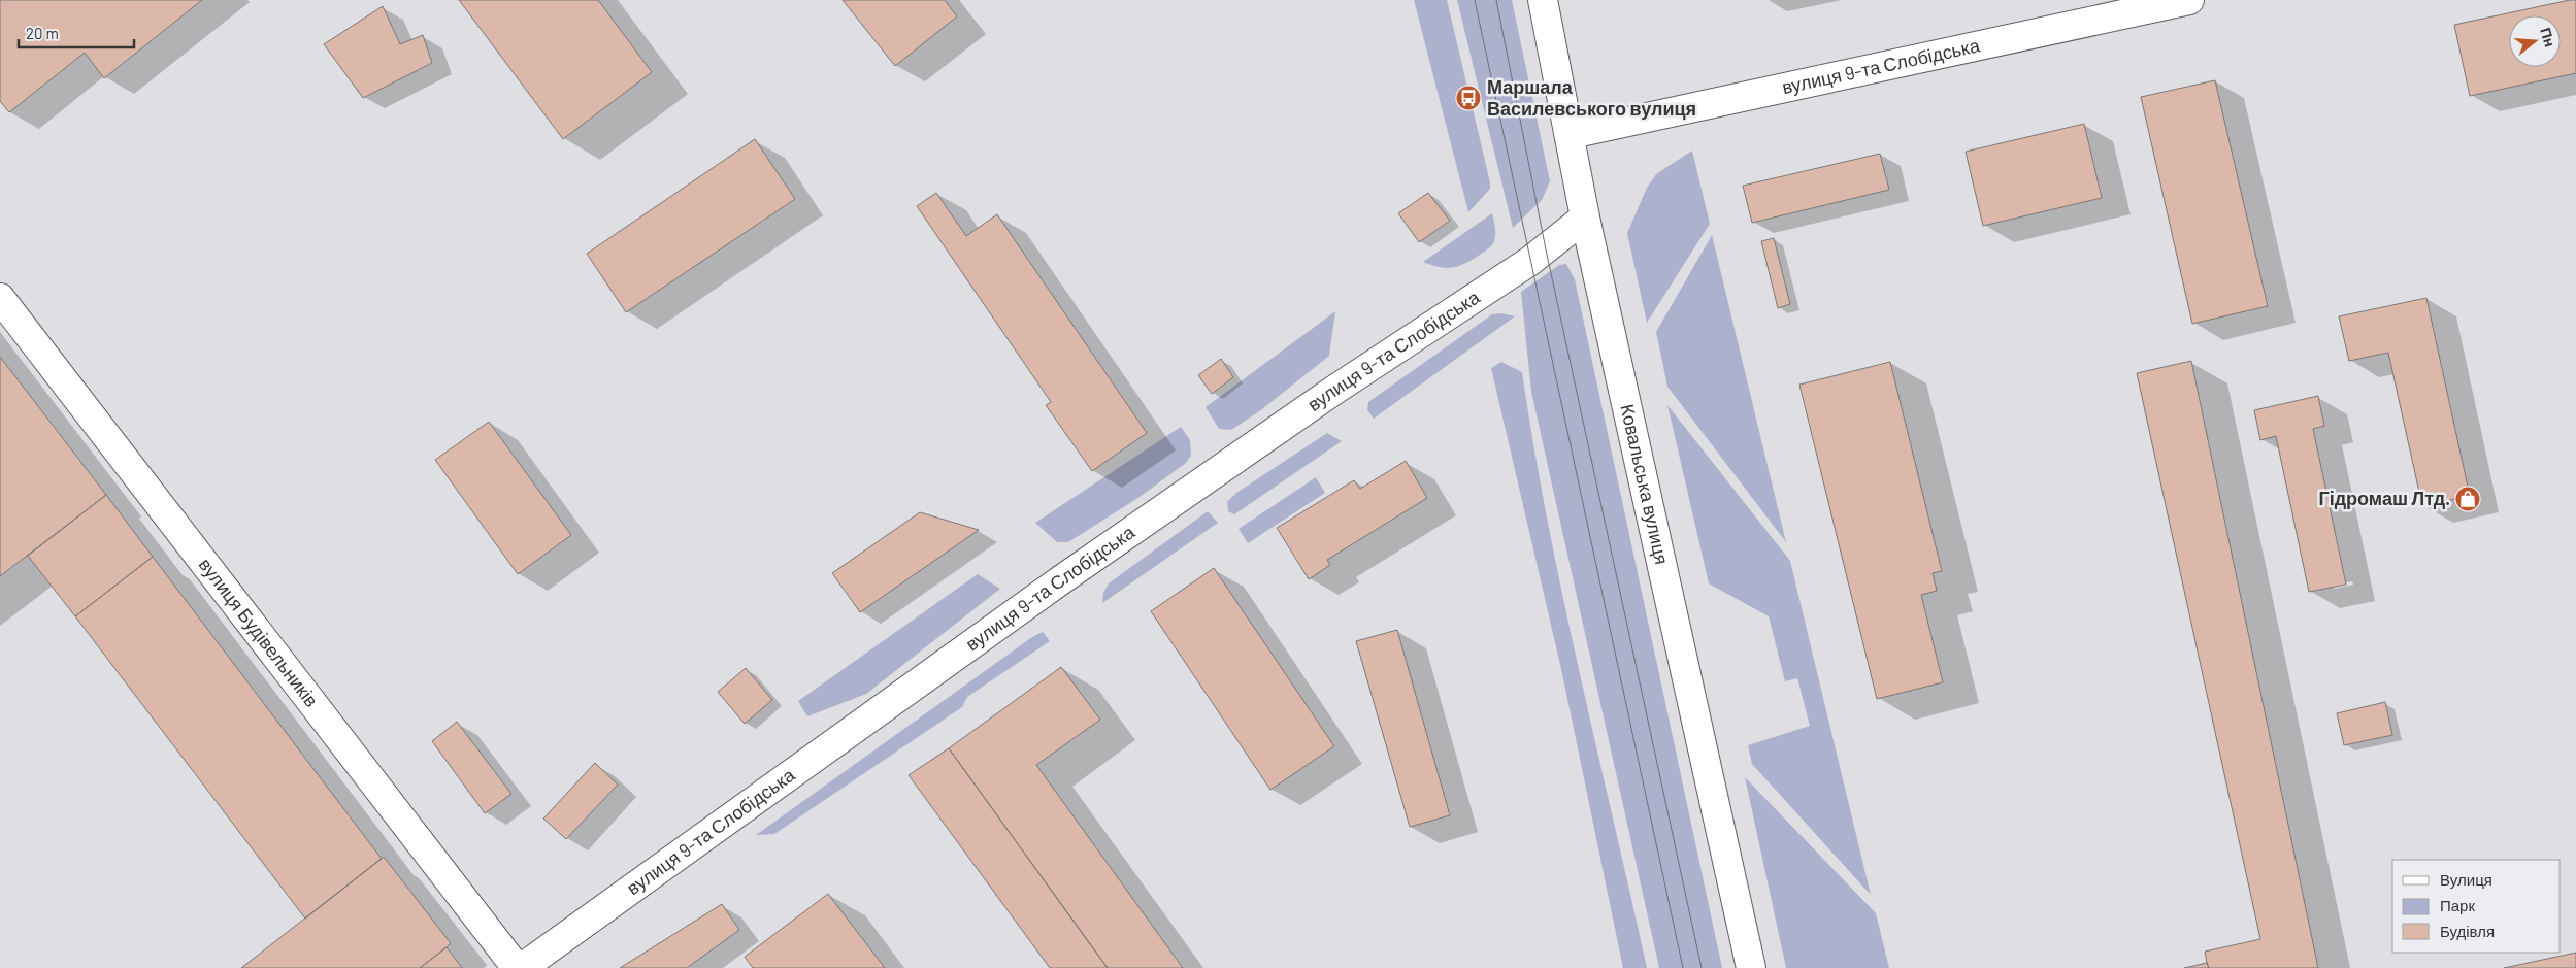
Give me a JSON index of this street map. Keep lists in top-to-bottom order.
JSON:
{
  "streets": {
    "street": ["вулиця 9-та Слобідська", "Ковальська вулиця", "вулиця Будівельників"]
  },
  "crossings": [
    ["вулиця 9-та Слобідська", "Ковальська вулиця"]
  ],
  "places": {
    "bus stop": ["Маршала Василевського вулиця"],
    "shop": ["Гідромаш Лтд."]
  },
  "legend": ["Вулиця", "Парк", "Будівля"],
  "scale_bar": "20 m",
  "north": "right"
}
